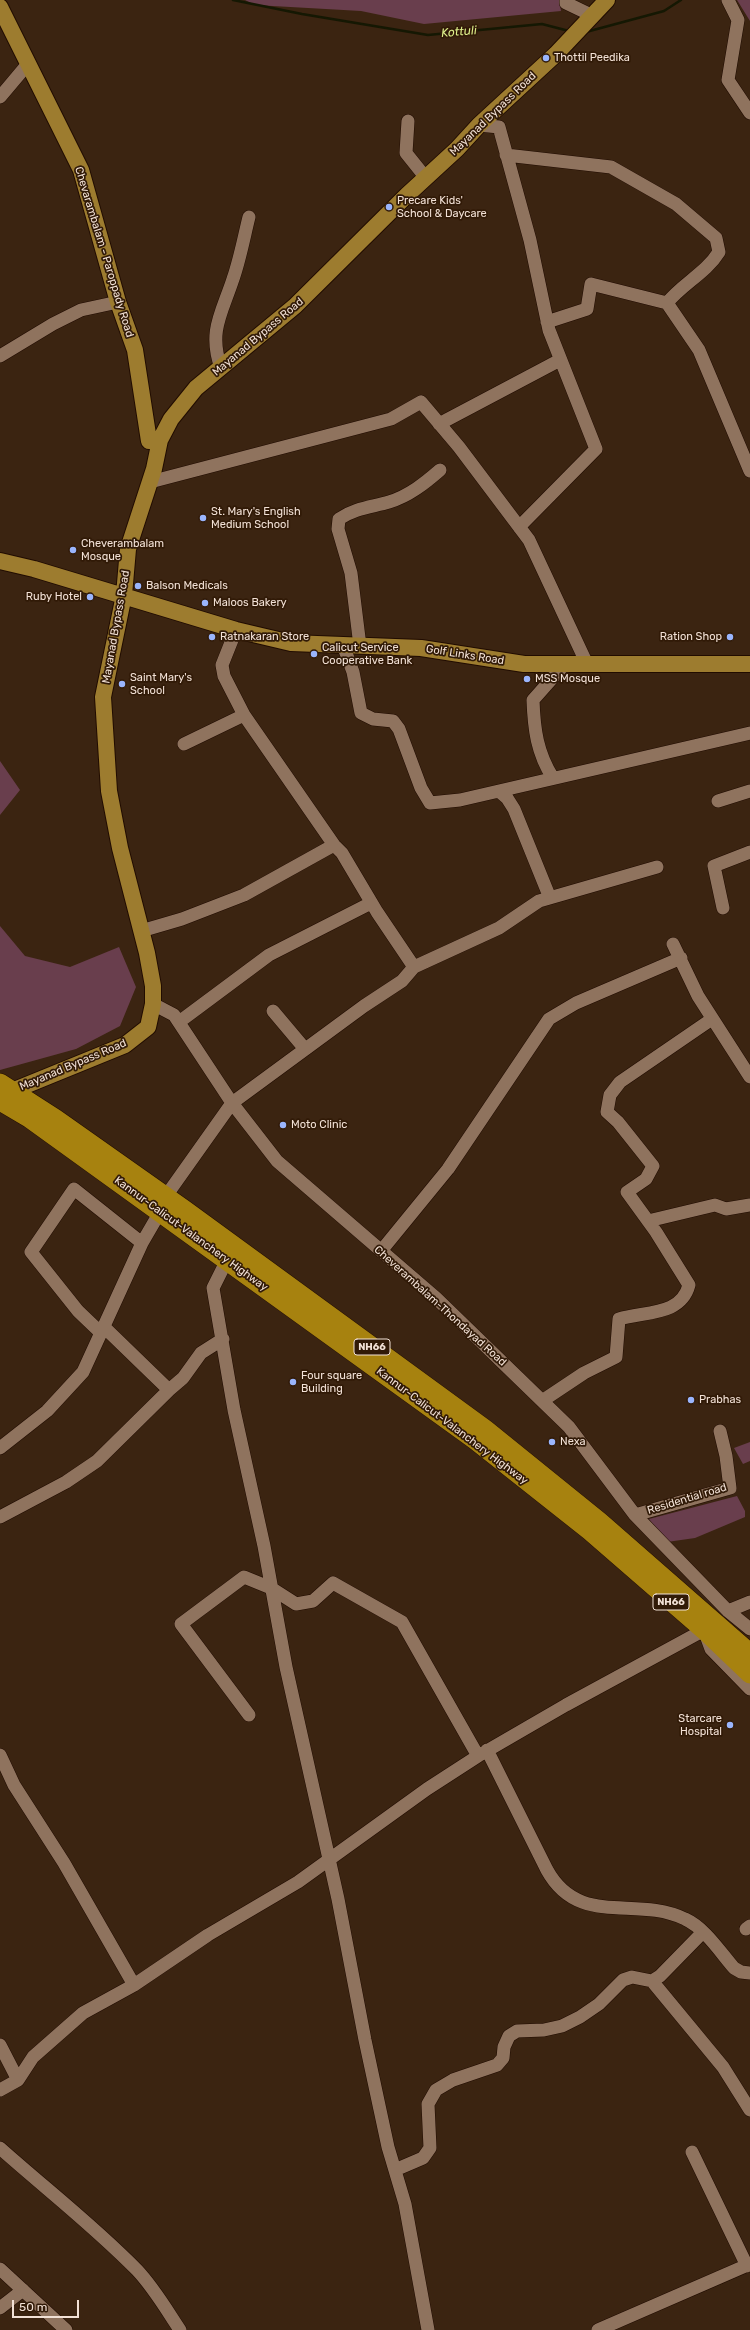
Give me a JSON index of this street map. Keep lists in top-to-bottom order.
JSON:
{
  "streets": {
    "highway": ["Kannur-Calicut-Valanchery Highway", "NH66"],
    "main road": ["Mayanad Bypass Road", "Chevarambalam - Paroppady Road", "Golf Links Road"],
    "street": ["Cheverambalam-Thondayad Road", "Residential road"]
  },
  "crossings": [
    ["Mayanad Bypass Road", "Chevarambalam - Paroppady Road"],
    ["Mayanad Bypass Road", "Golf Links Road"],
    ["Mayanad Bypass Road", "Kannur-Calicut-Valanchery Highway"],
    ["Mayanad Bypass Road", "Cheverambalam-Thondayad Road"],
    ["Cheverambalam-Thondayad Road", "Residential road"]
  ],
  "water": ["Kottuli"],
  "places": [
    "Thottil Peedika",
    "Precare Kids' School & Daycare",
    "St. Mary's English Medium School",
    "Cheverambalam Mosque",
    "Balson Medicals",
    "Ruby Hotel",
    "Maloos Bakery",
    "Ratnakaran Store",
    "Ration Shop",
    "Calicut Service Cooperative Bank",
    "MSS Mosque",
    "Saint Mary's School",
    "Moto Clinic",
    "Four square Building",
    "Prabhas",
    "Nexa",
    "Starcare Hospital"
  ],
  "scale_bar": "50 m"
}
